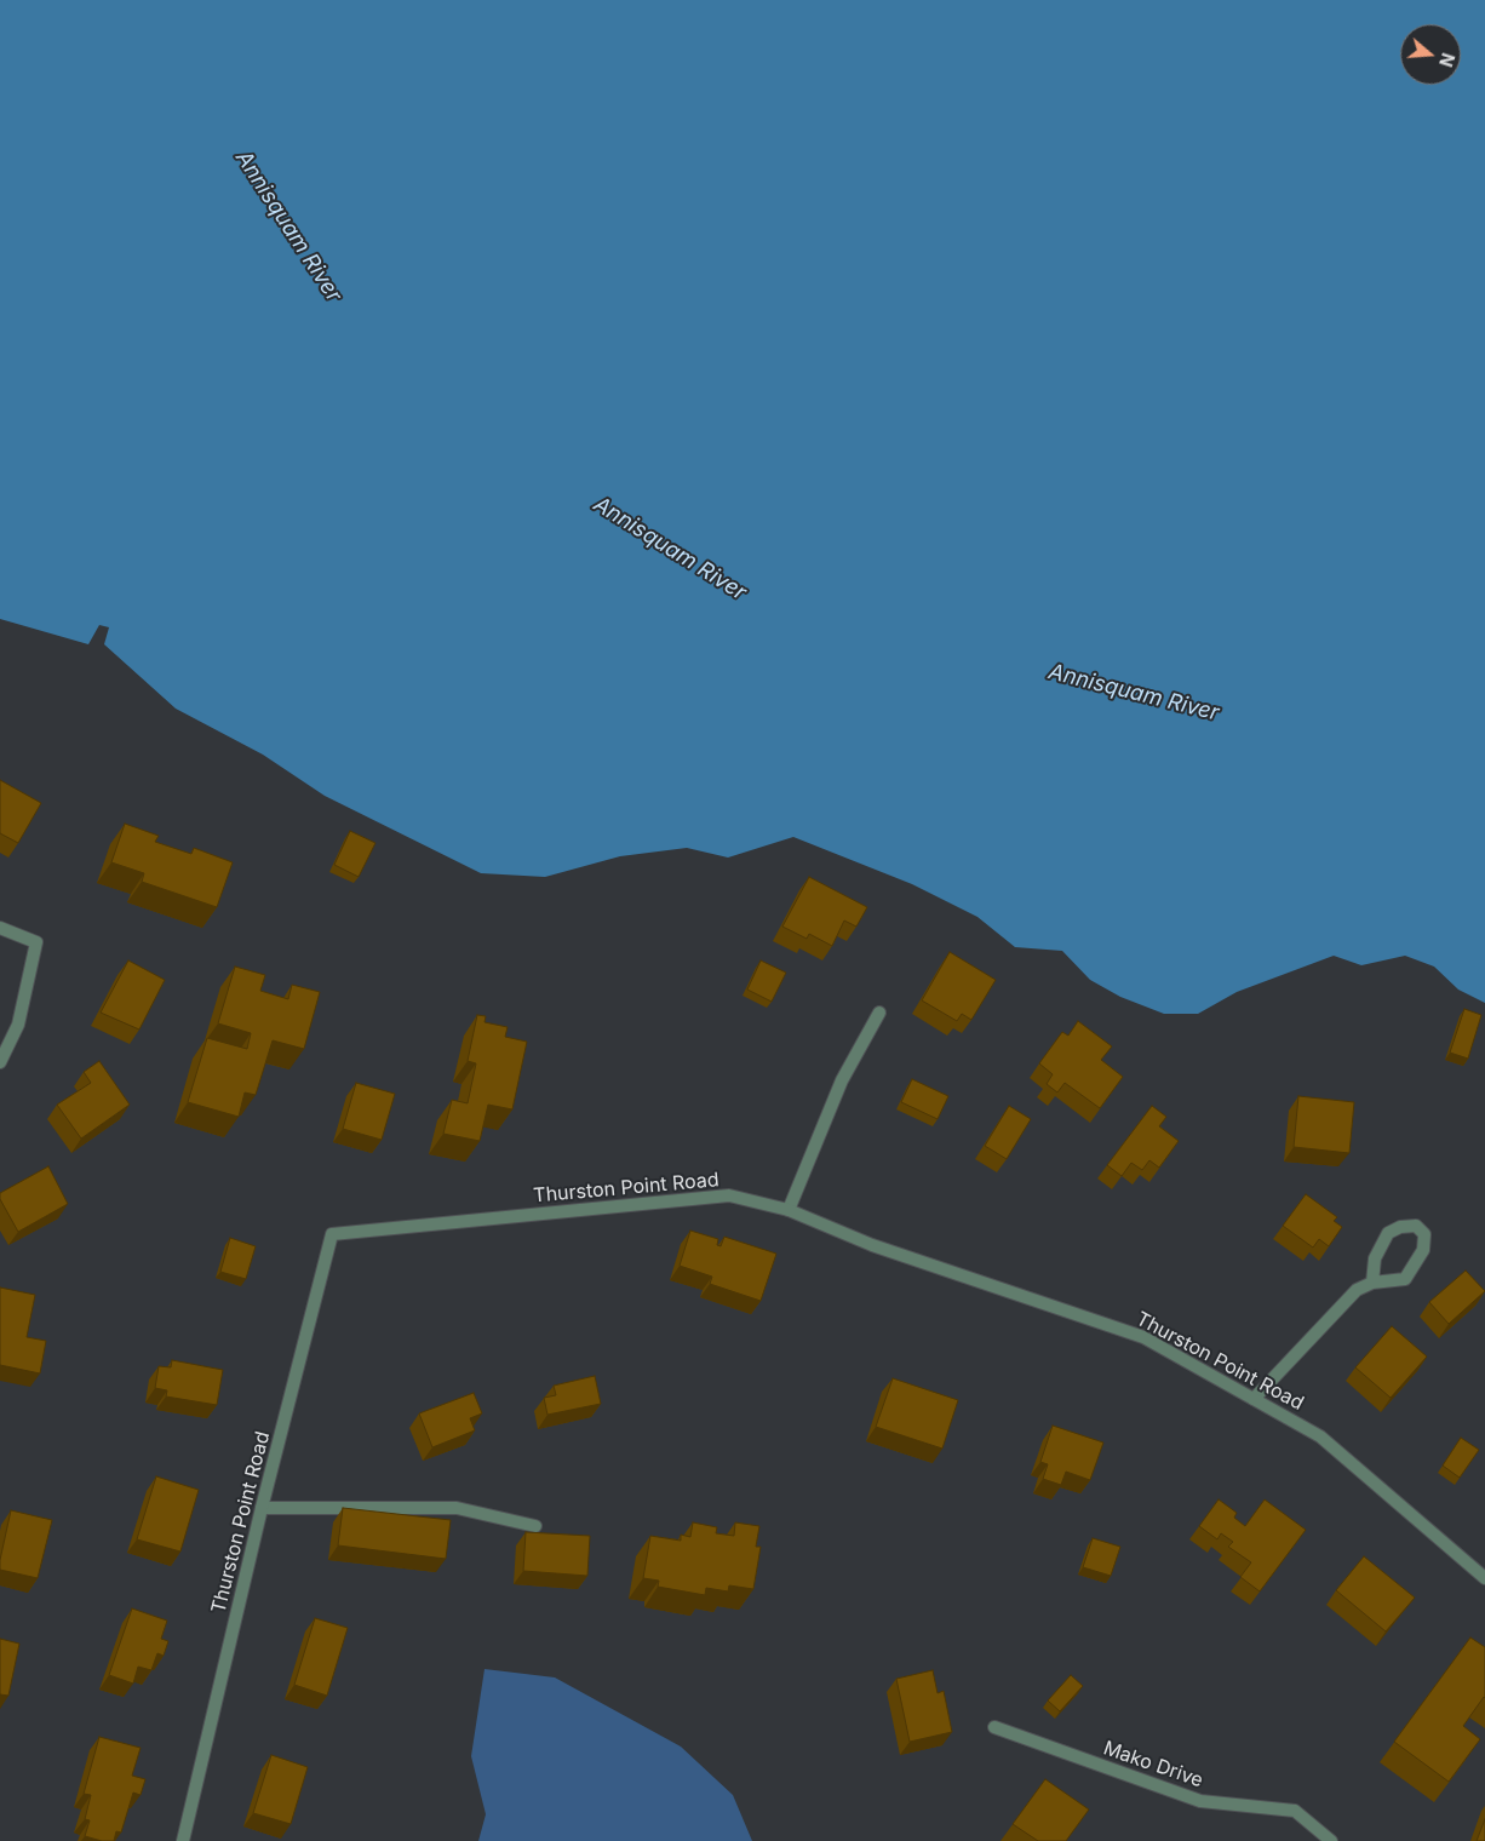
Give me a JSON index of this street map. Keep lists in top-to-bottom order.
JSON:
{
  "streets": {
    "street": ["Thurston Point Road", "Mako Drive"]
  },
  "water": ["Annisquam River"],
  "north": "right"
}
